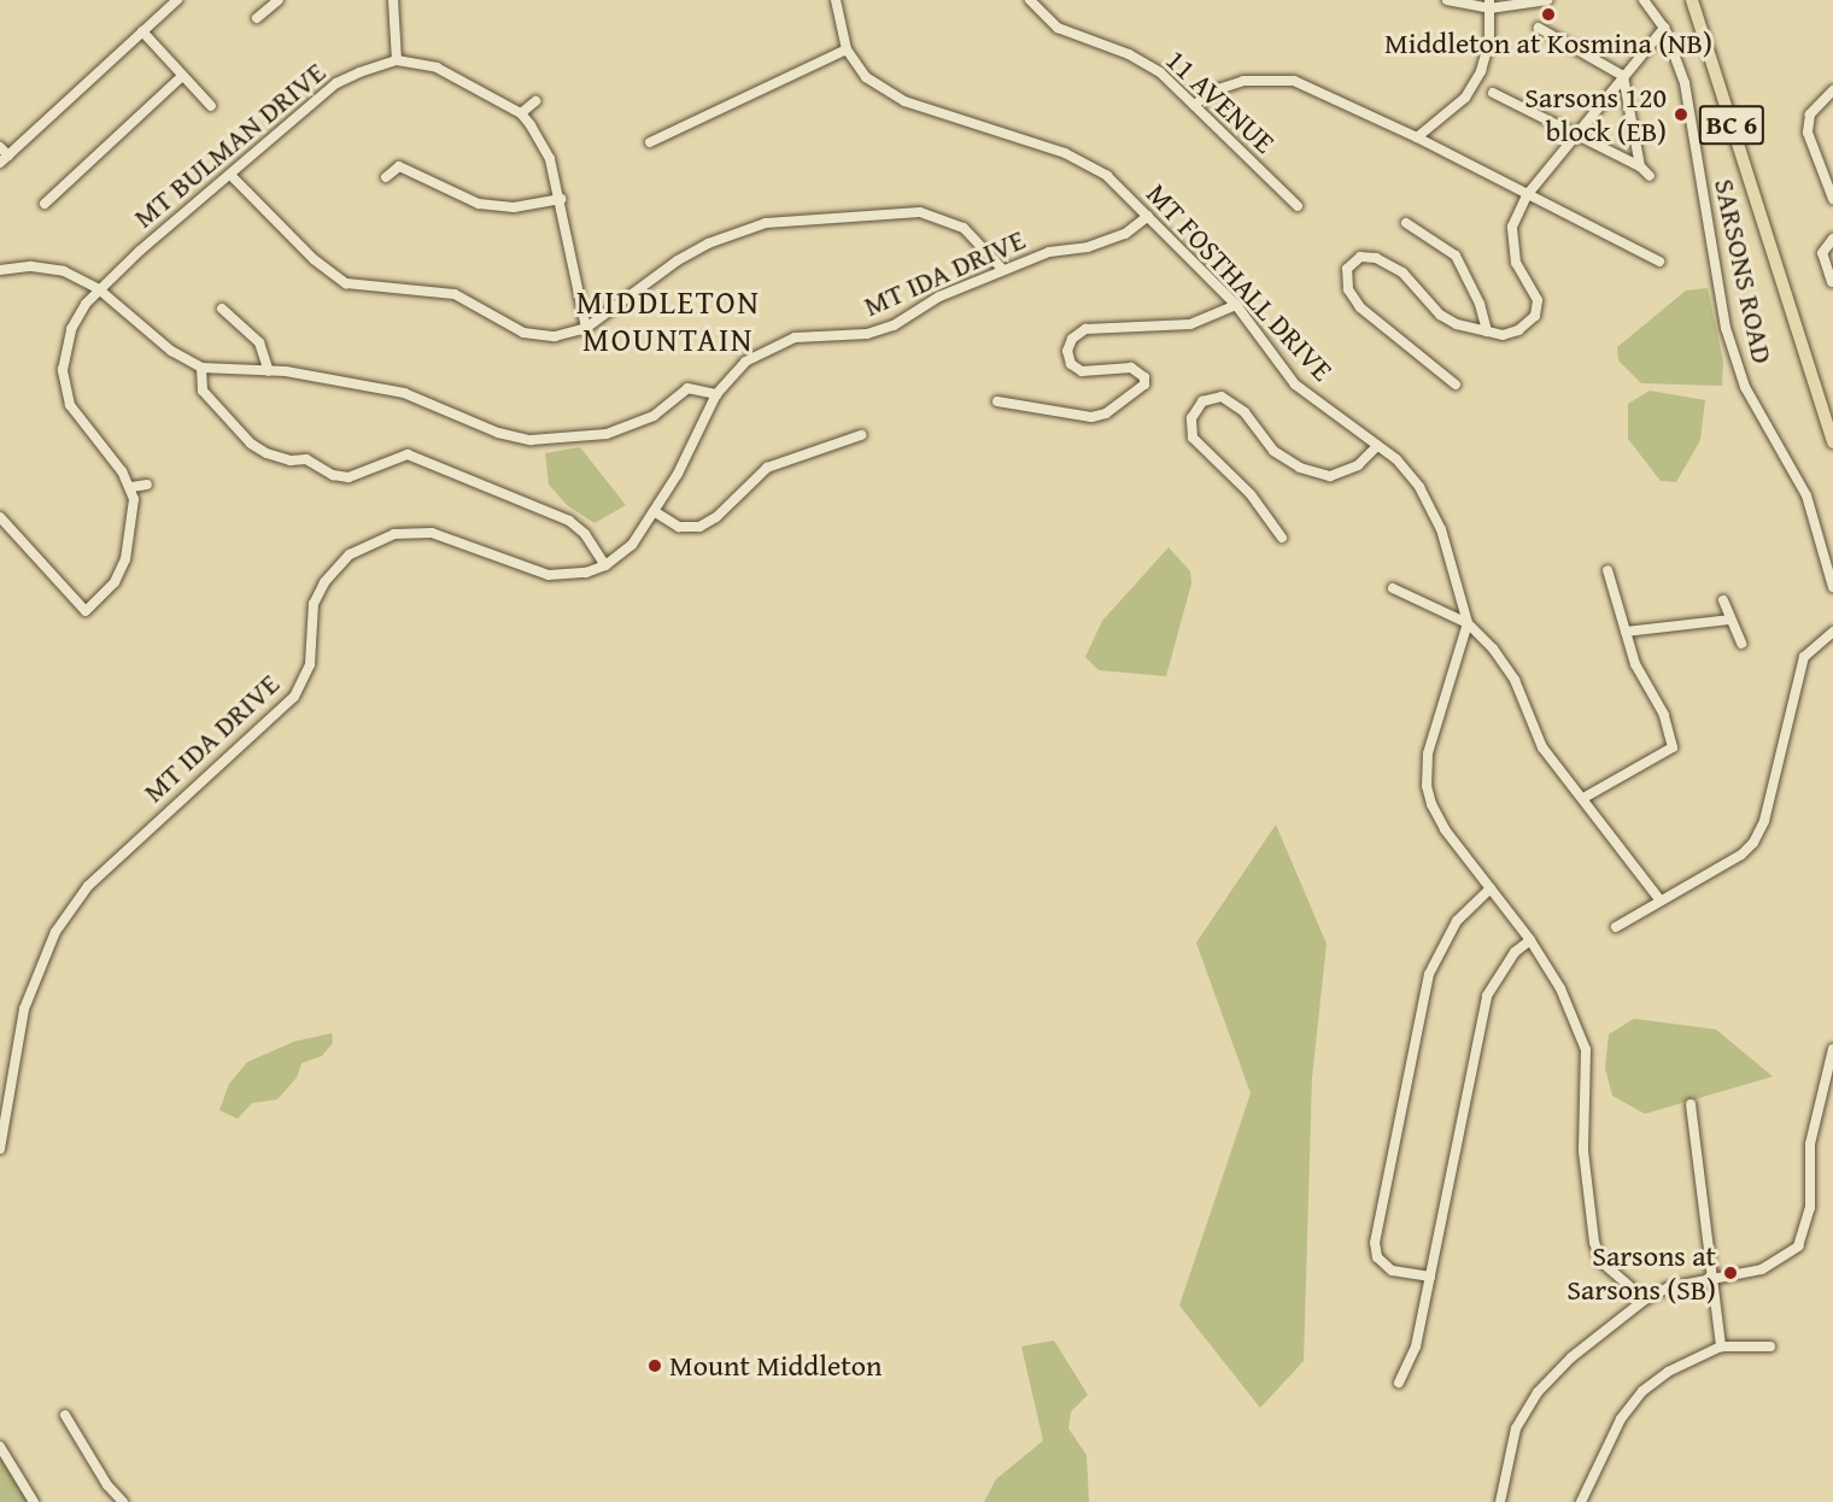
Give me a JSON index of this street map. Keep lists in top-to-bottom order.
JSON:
{
  "streets": {
    "main road": ["BC 6"],
    "street": [
      "11 AVENUE",
      "MT BULMAN DRIVE",
      "SARSONS ROAD",
      "MT IDA DRIVE",
      "MT FOSTHALL DRIVE"
    ]
  },
  "crossings": [
    ["MT IDA DRIVE", "MT FOSTHALL DRIVE"]
  ],
  "districts": ["MIDDLETON MOUNTAIN"],
  "places": [
    "Middleton at Kosmina (NB)",
    "Sarsons 120 block (EB)",
    "Sarsons at Sarsons (SB)",
    "Mount Middleton"
  ]
}
